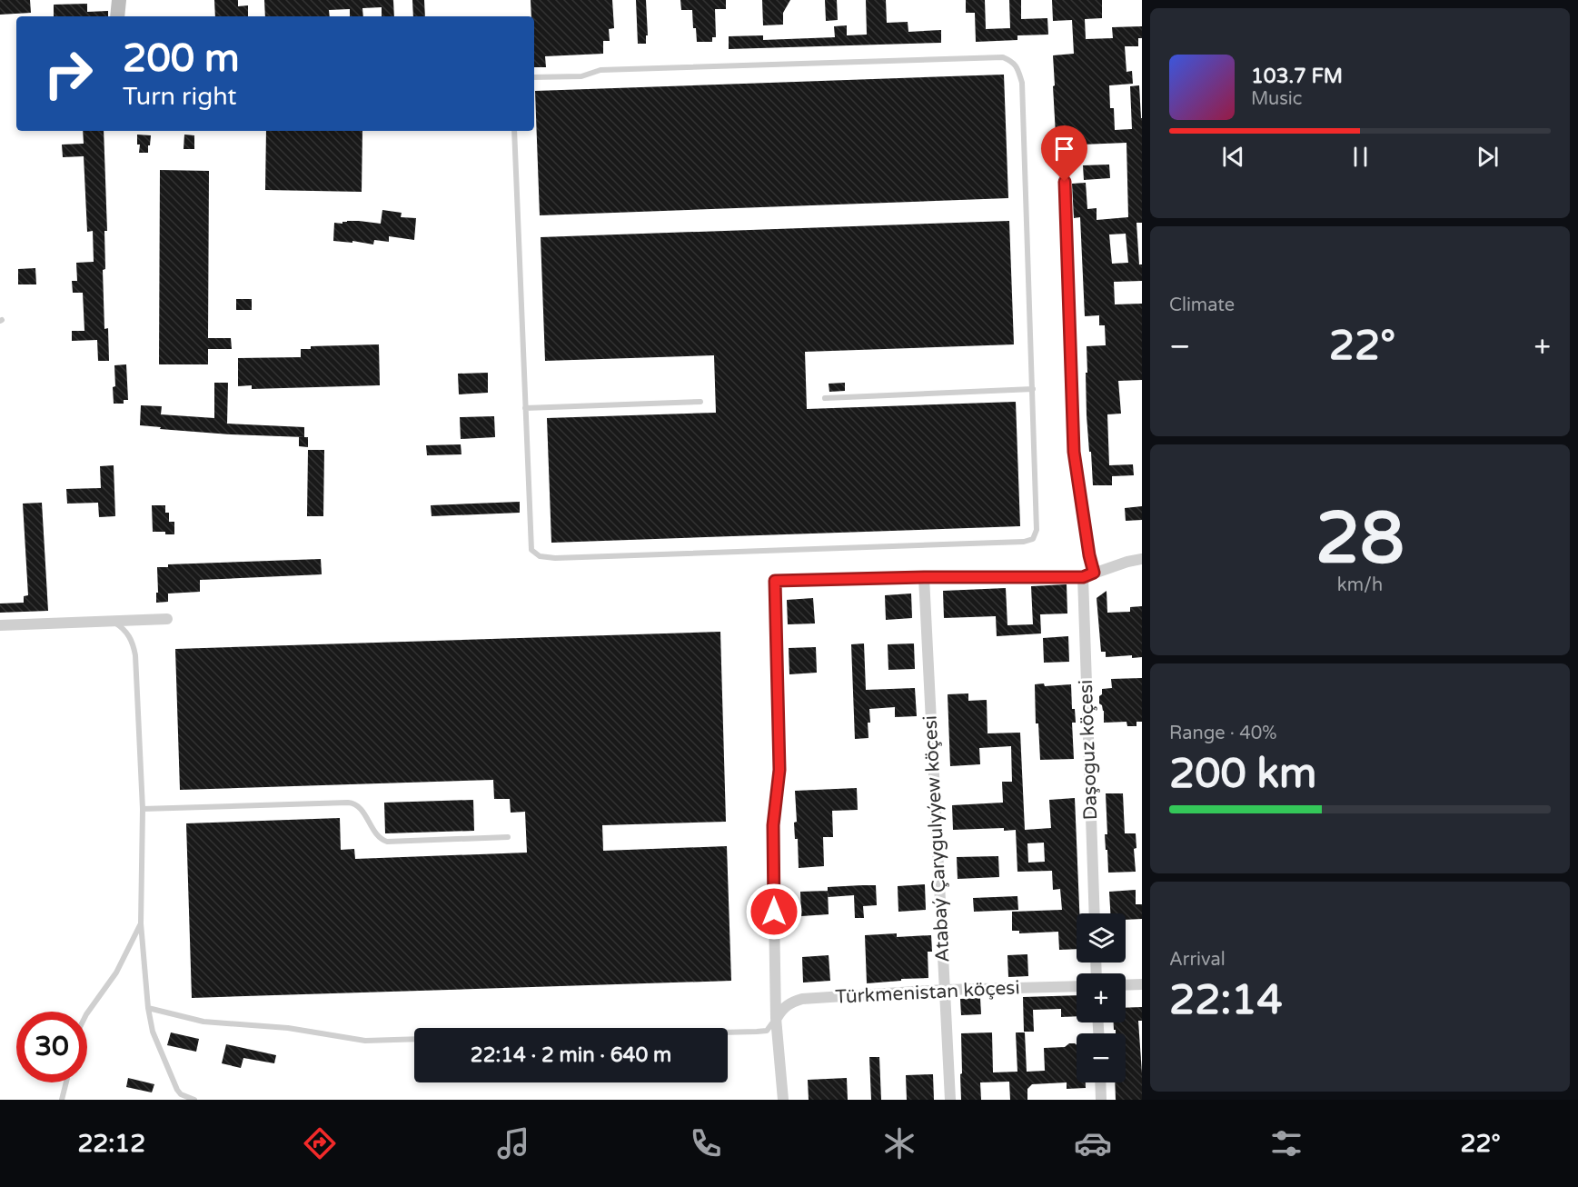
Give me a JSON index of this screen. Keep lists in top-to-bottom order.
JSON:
{
  "streets": {
    "street": ["Daşoguz köçesi", "Atabaý Çarygulyýew köçesi", "Türkmenistan köçesi"]
  },
  "crossings": [
    ["Atabaý Çarygulyýew köçesi", "Türkmenistan köçesi"]
  ],
  "page": {
    "turn": ["200 m", "Turn right"],
    "song": ["103.7 FM", "Music"],
    "tile": [
      "Climate",
      ["28", "km/h"],
      ["Range · 40%", "200 km"],
      ["Arrival", "22:14"]
    ],
    "heat": ["−", "22°", "+"],
    "map_buttons": ["+", "−"],
    "limit": "30",
    "trip": "22:14 · 2 min · 640 m",
    "tabs": ["22:12", "22°"]
  }
}
